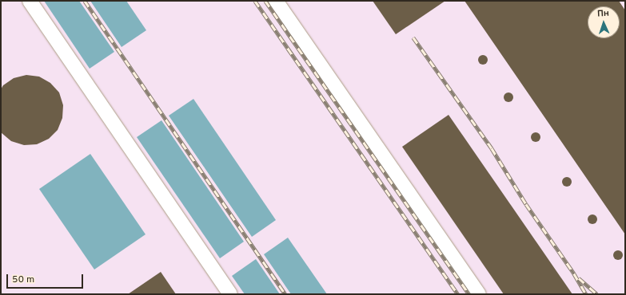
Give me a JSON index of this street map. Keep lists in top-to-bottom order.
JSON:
{
  "scale_bar": "50 m",
  "north": "top"
}
